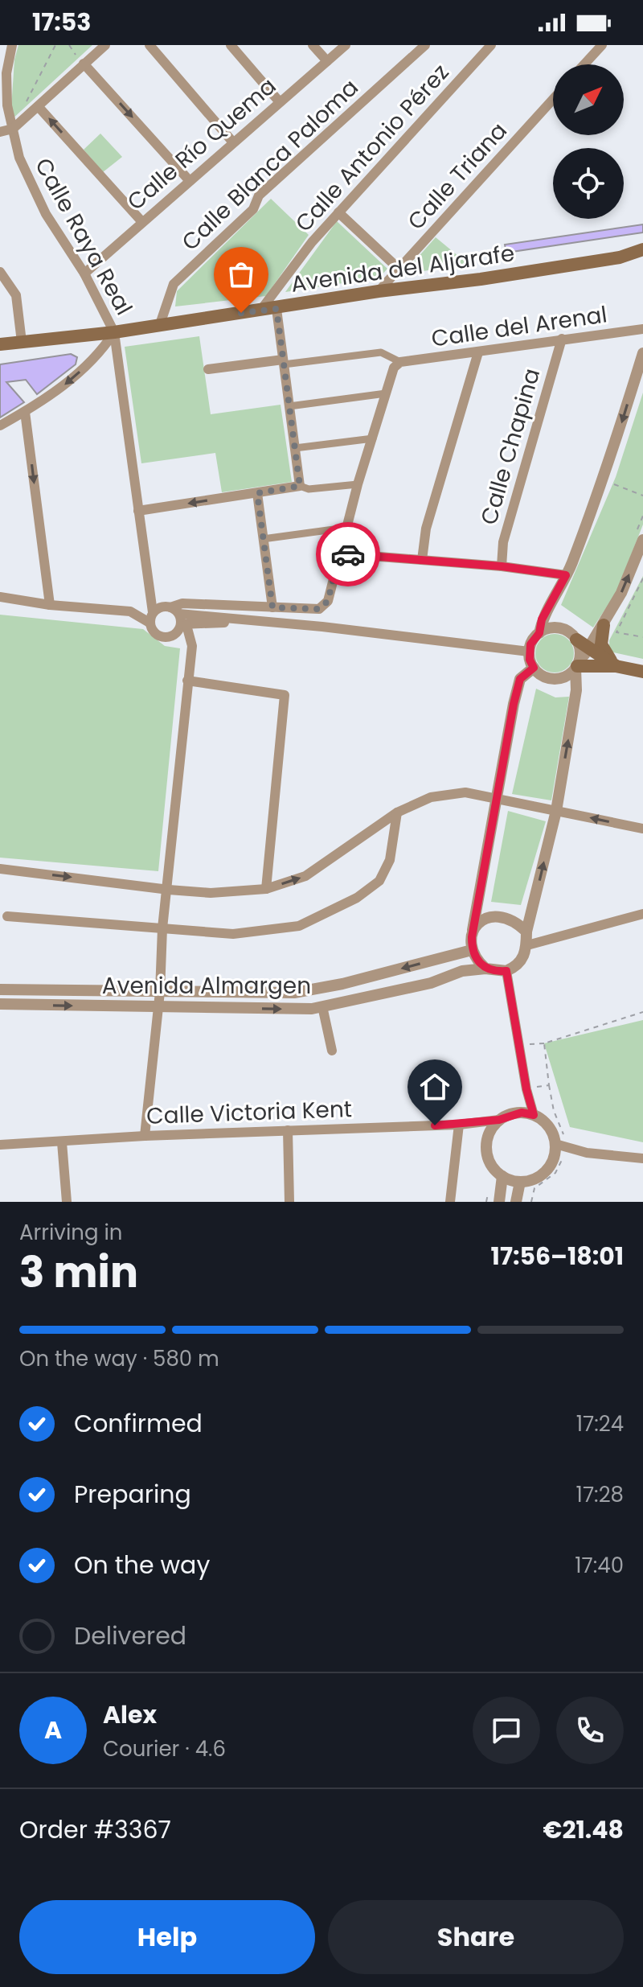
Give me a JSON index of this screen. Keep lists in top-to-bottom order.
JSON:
{
  "streets": {
    "main road": ["Avenida del Aljarafe"],
    "street": [
      "Calle Río Quema",
      "Calle Antonio Pérez",
      "Calle Blanca Paloma",
      "Calle Triana",
      "Calle Raya Real",
      "Calle del Arenal",
      "Calle Chapina",
      "Avenida Almargen",
      "Calle Victoria Kent"
    ]
  },
  "crossings": [
    ["Calle Río Quema", "Calle Raya Real"],
    ["Calle Antonio Pérez", "Avenida del Aljarafe"],
    ["Calle Blanca Paloma", "Avenida del Aljarafe"],
    ["Calle Triana", "Avenida del Aljarafe"],
    ["Calle Raya Real", "Avenida del Aljarafe"],
    ["Calle del Arenal", "Calle Chapina"]
  ],
  "north": "top right",
  "page": {
    "status": "17:53",
    "heading": ["3 min", "Arriving in", "17:56–18:01"],
    "panel": [
      "Alex",
      "Courier · 4.6",
      "Order #3367",
      "€21.48"
    ],
    "bar": "On the way · 580 m",
    "list": [
      ["Confirmed", "17:24"],
      ["Preparing", "17:28"],
      ["On the way", "17:40"],
      "Delivered"
    ],
    "round": "A",
    "buttons": ["Help", "Share"]
  }
}
